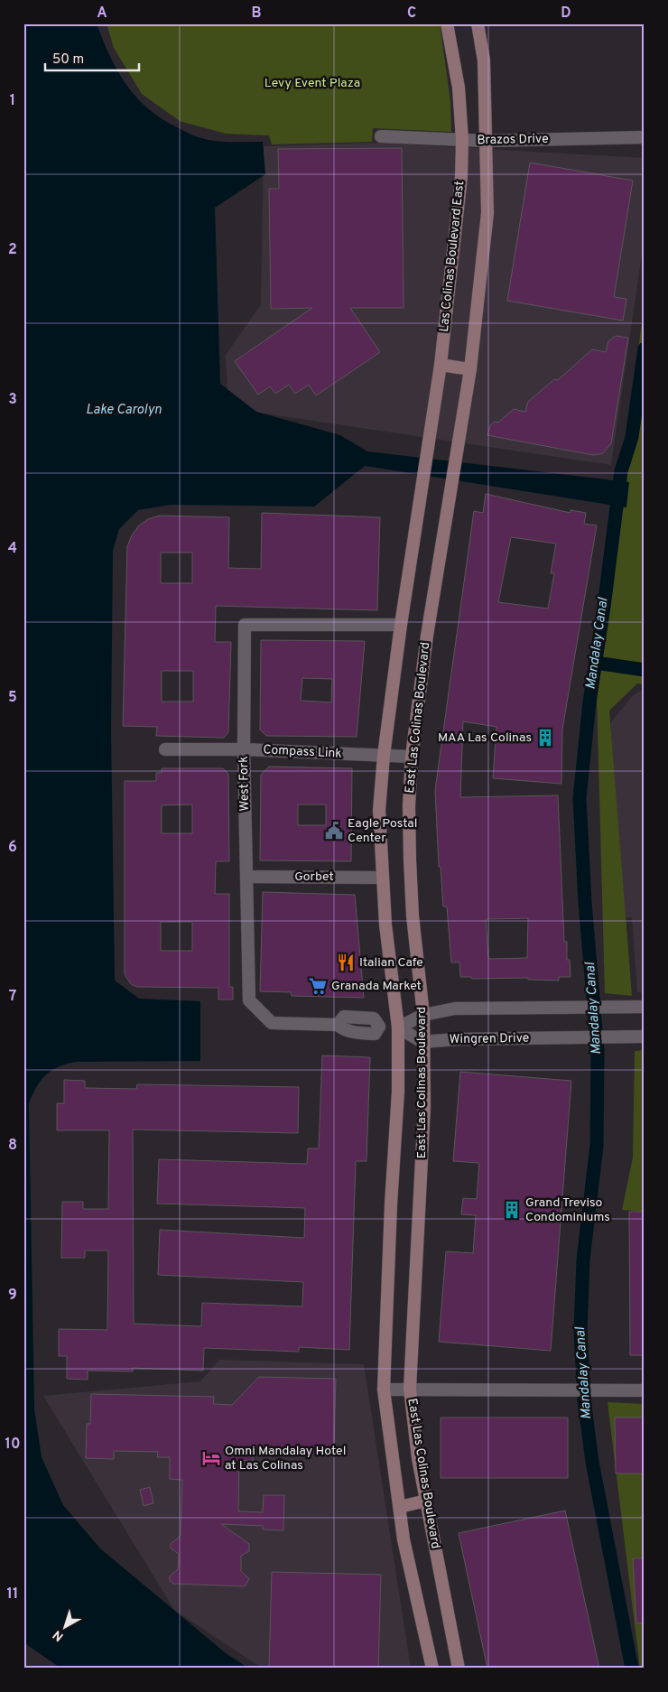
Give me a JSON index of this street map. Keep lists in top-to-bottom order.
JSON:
{
  "streets": {
    "main road": ["Las Colinas Boulevard East", "East Las Colinas Boulevard"],
    "street": [
      "Brazos Drive",
      "Compass Link",
      "West Fork",
      "Gorbet",
      "Wingren Drive"
    ]
  },
  "crossings": [
    ["Brazos Drive", "Las Colinas Boulevard East"],
    ["Las Colinas Boulevard East", "East Las Colinas Boulevard"],
    ["East Las Colinas Boulevard", "Compass Link"],
    ["East Las Colinas Boulevard", "West Fork"],
    ["East Las Colinas Boulevard", "Gorbet"],
    ["East Las Colinas Boulevard", "Wingren Drive"],
    ["Compass Link", "West Fork"],
    ["West Fork", "Gorbet"]
  ],
  "water": ["Lake Carolyn", "Mandalay Canal"],
  "parks": ["Levy Event Plaza"],
  "places": {
    "building": ["MAA Las Colinas", "Grand Treviso Condominiums"],
    "public building": ["Eagle Postal Center"],
    "restaurant": ["Italian Cafe"],
    "supermarket": ["Granada Market"],
    "hotel": ["Omni Mandalay Hotel at Las Colinas"]
  },
  "scale_bar": "50 m",
  "north": "bottom left",
  "grid": {
    "columns": [
      "A",
      "B",
      "C",
      "D"
    ],
    "rows": [
      "1",
      "2",
      "3",
      "4",
      "5",
      "6",
      "7",
      "8",
      "9",
      "10",
      "11"
    ]
  }
}
